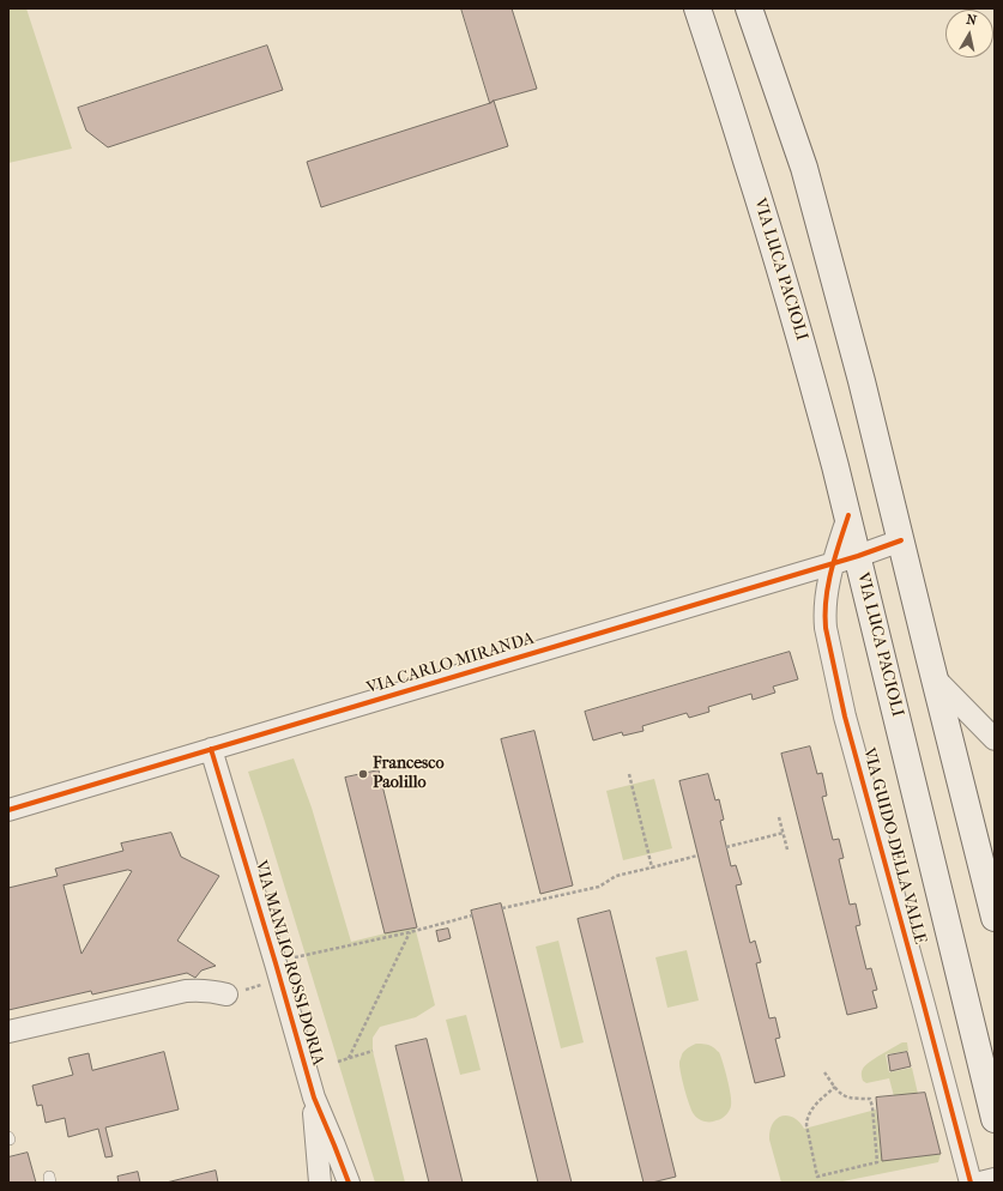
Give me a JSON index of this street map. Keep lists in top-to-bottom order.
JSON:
{
  "streets": {
    "main road": ["VIA LUCA PACIOLI"],
    "street": ["VIA CARLO MIRANDA", "VIA GUIDO DELLA VALLE", "VIA MANLIO ROSSI DORIA"]
  },
  "crossings": [
    ["VIA LUCA PACIOLI", "VIA CARLO MIRANDA"],
    ["VIA LUCA PACIOLI", "VIA GUIDO DELLA VALLE"],
    ["VIA CARLO MIRANDA", "VIA GUIDO DELLA VALLE"],
    ["VIA CARLO MIRANDA", "VIA MANLIO ROSSI DORIA"]
  ],
  "places": ["Francesco Paolillo"],
  "north": "top"
}
